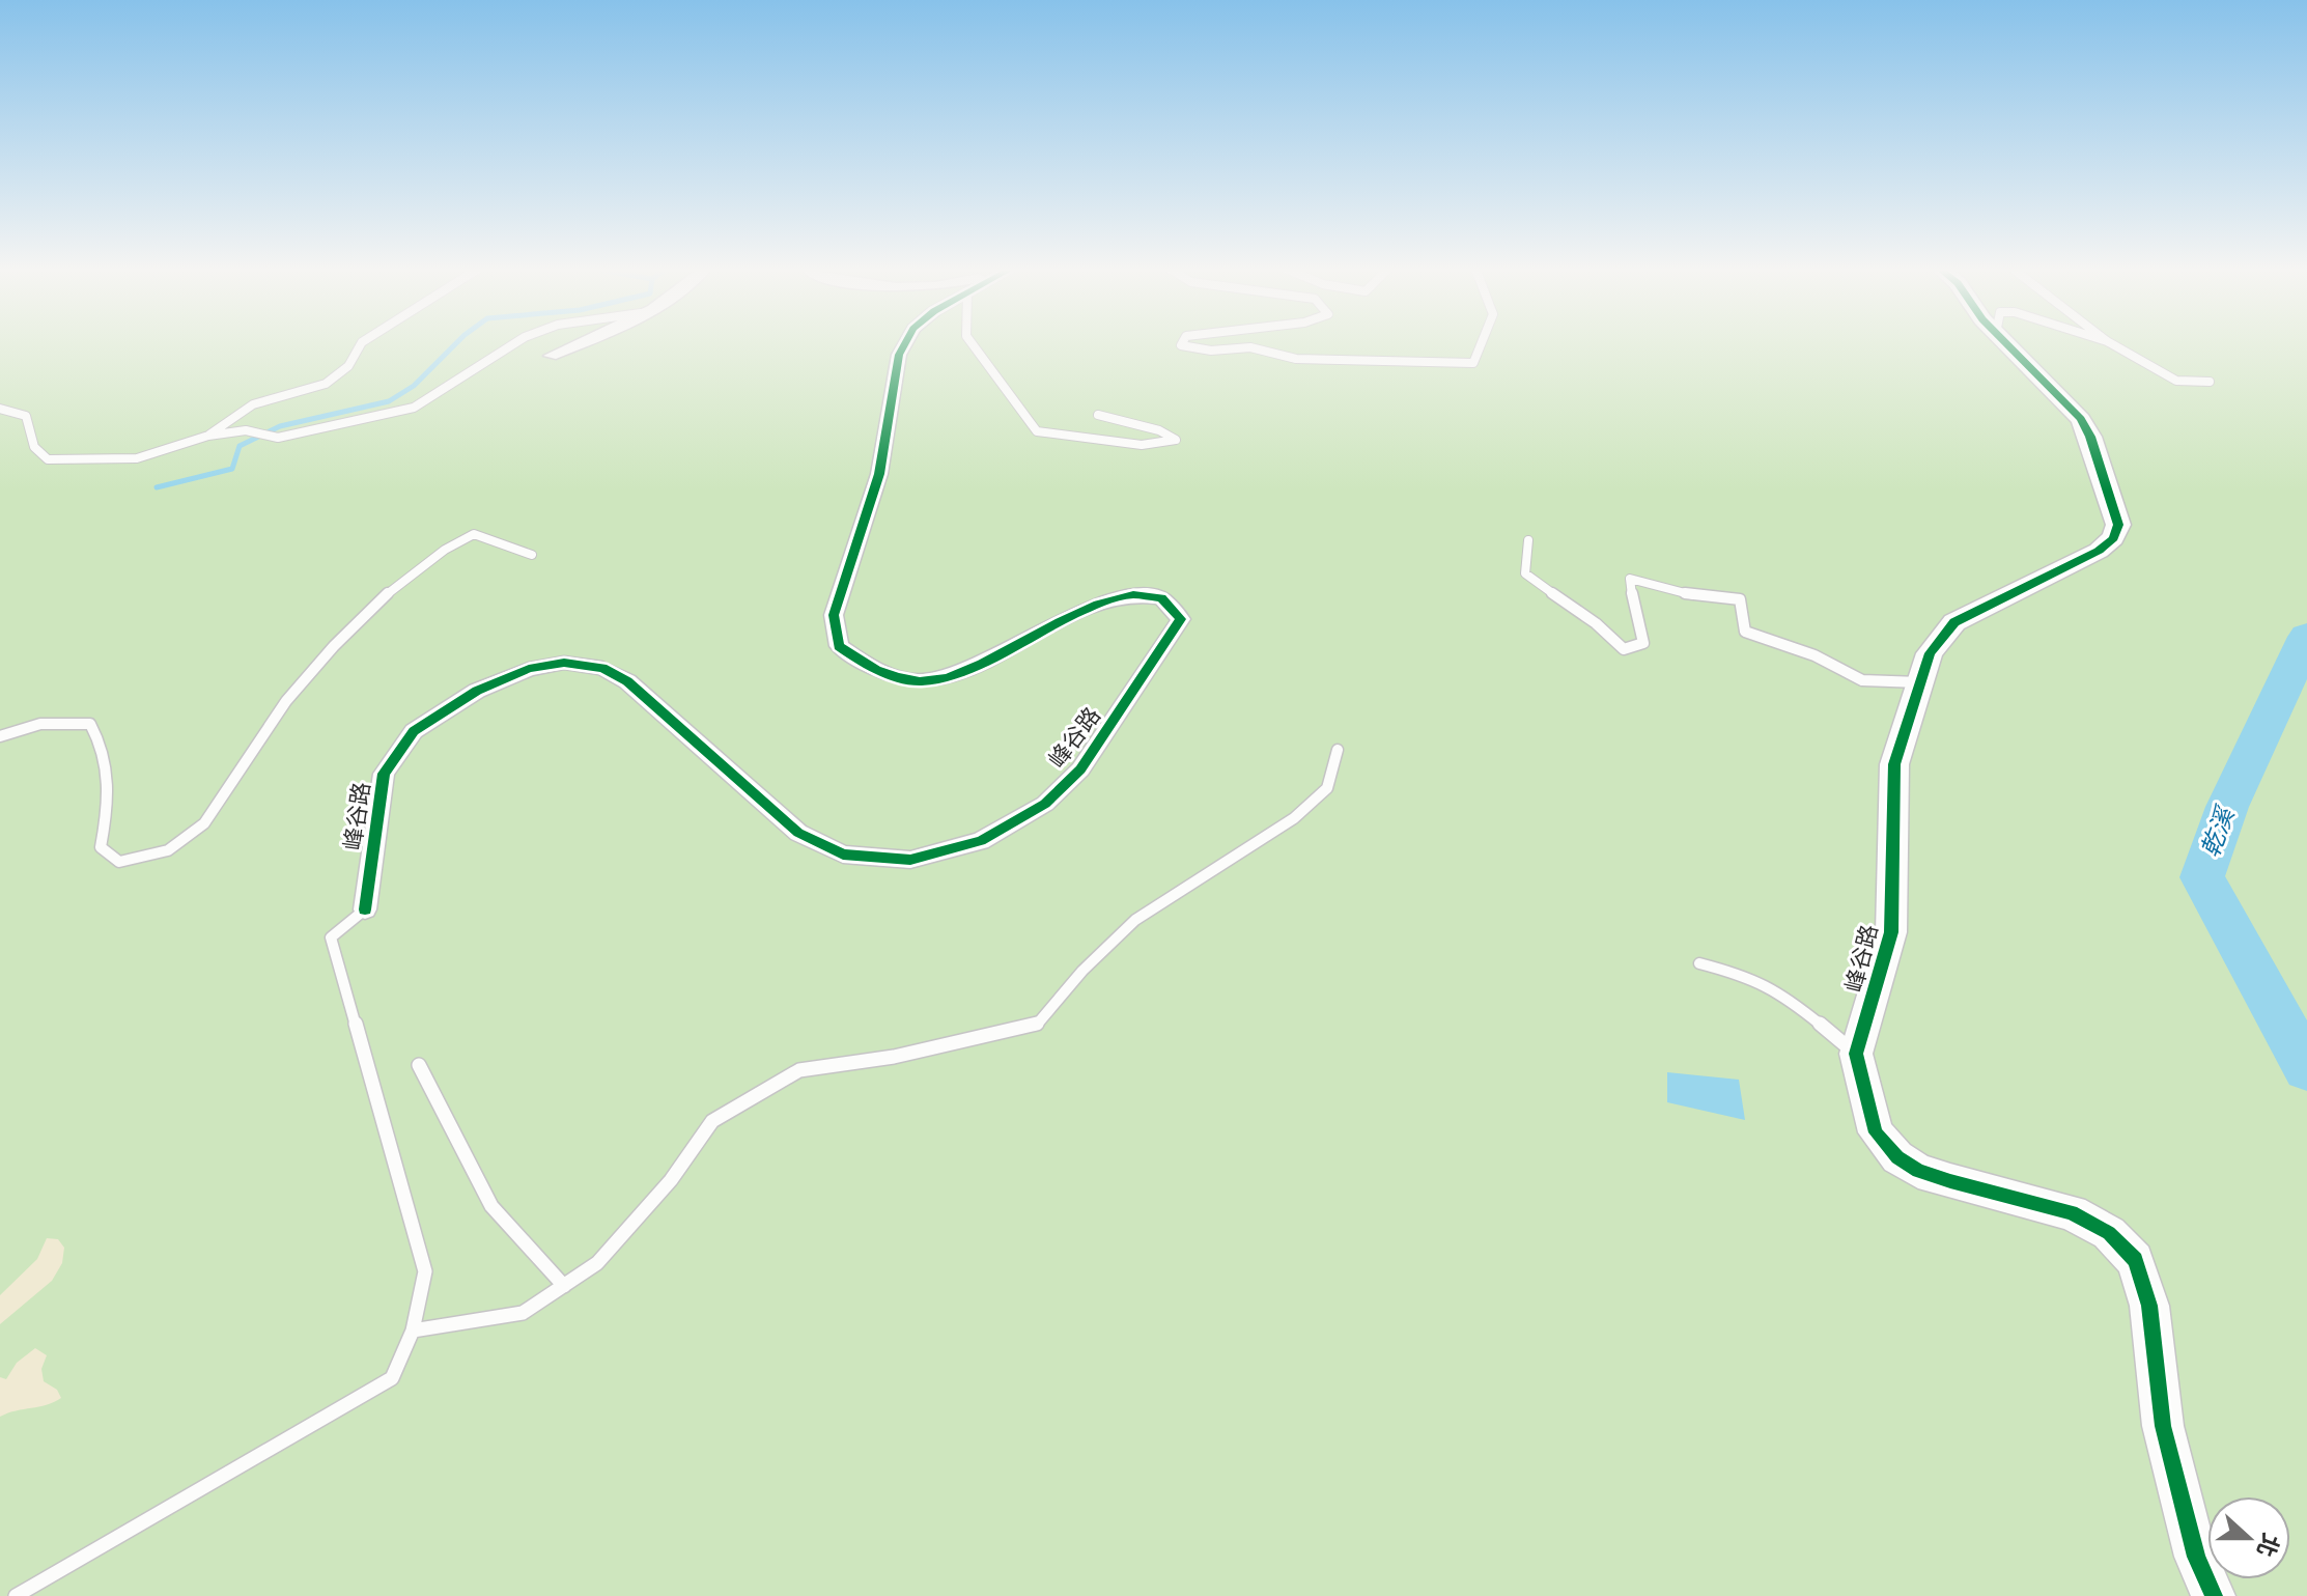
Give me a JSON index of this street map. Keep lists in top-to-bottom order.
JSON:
{
  "streets": {
    "street": ["峰谷路"]
  },
  "water": ["乾溪"],
  "north": "right"
}
